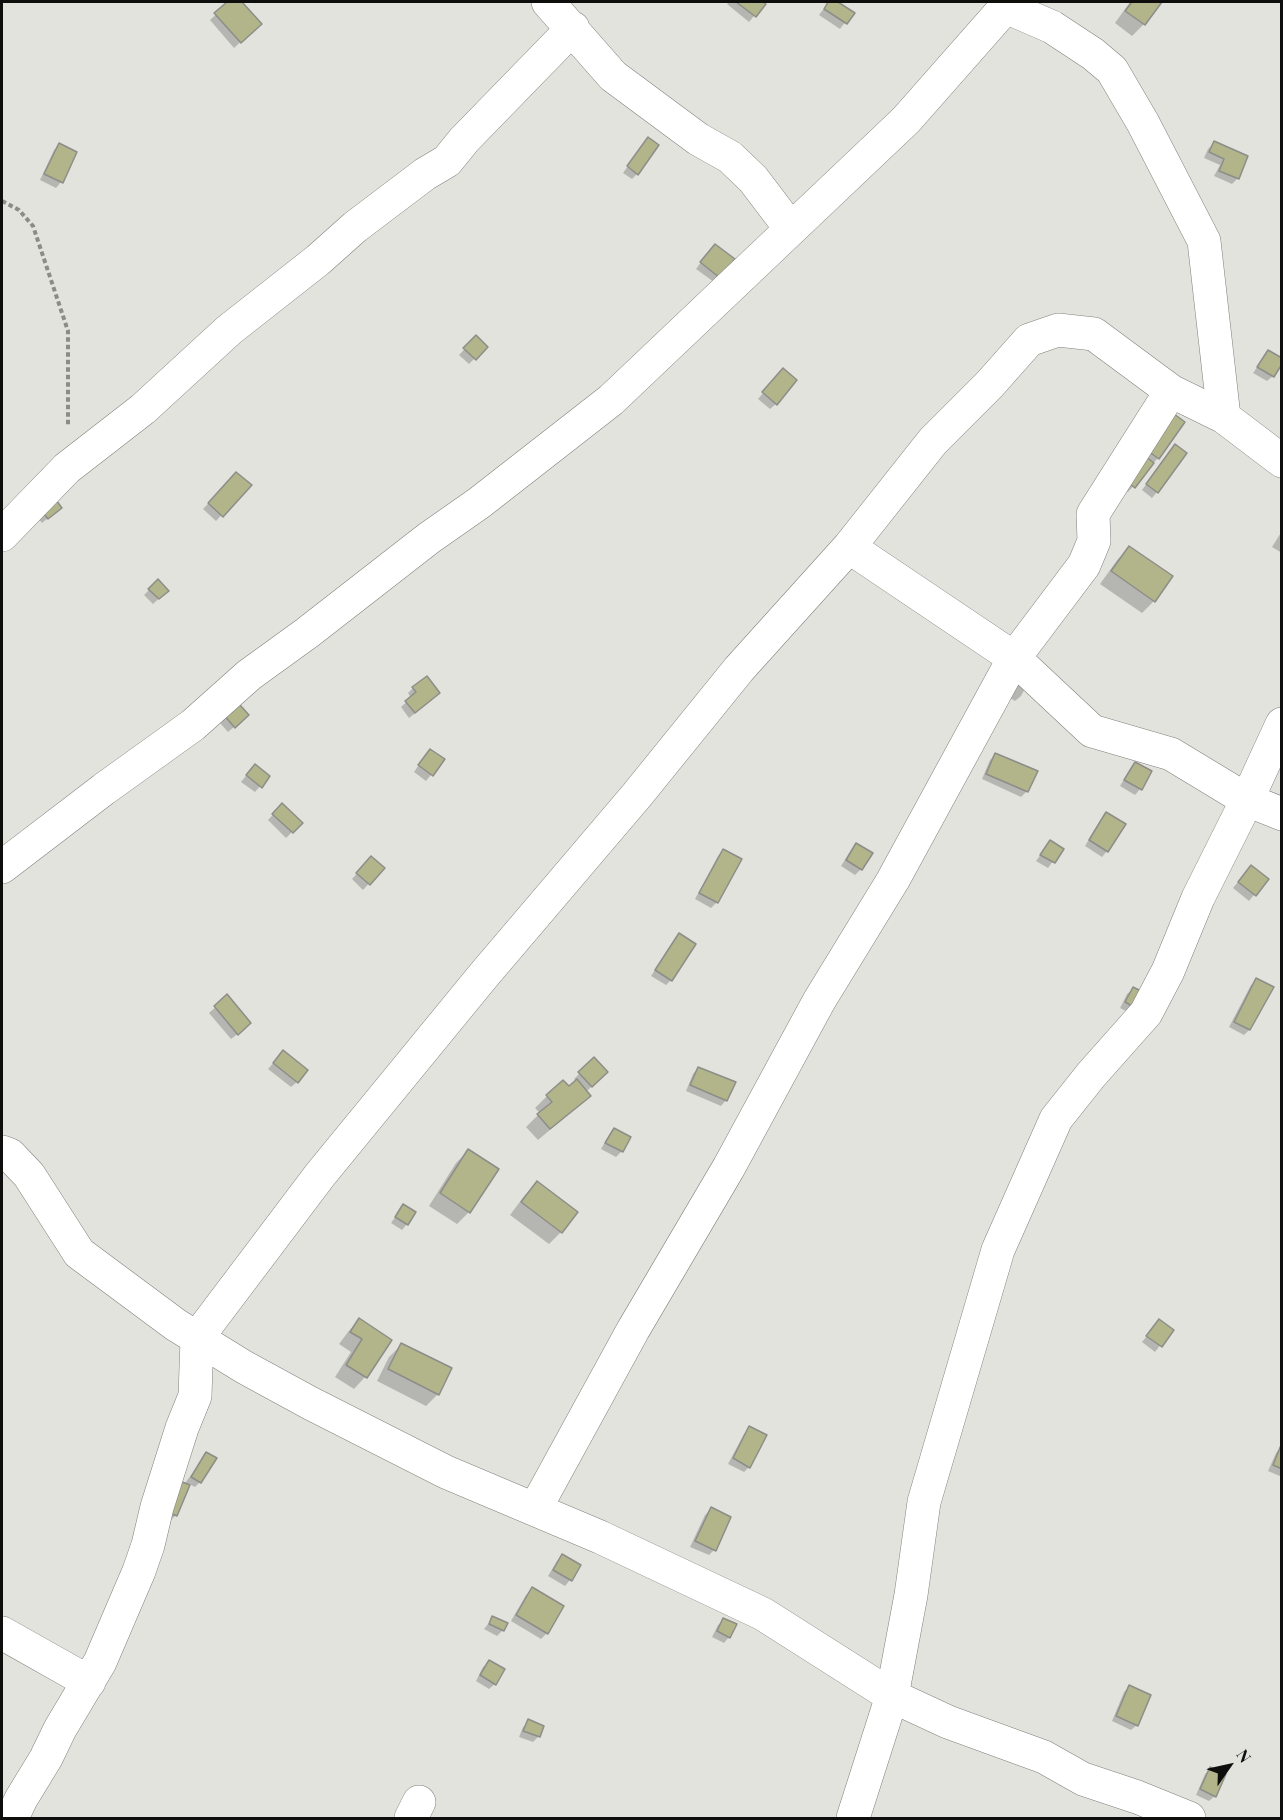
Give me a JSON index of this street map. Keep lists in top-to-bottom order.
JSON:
{
  "north": "top right"
}
